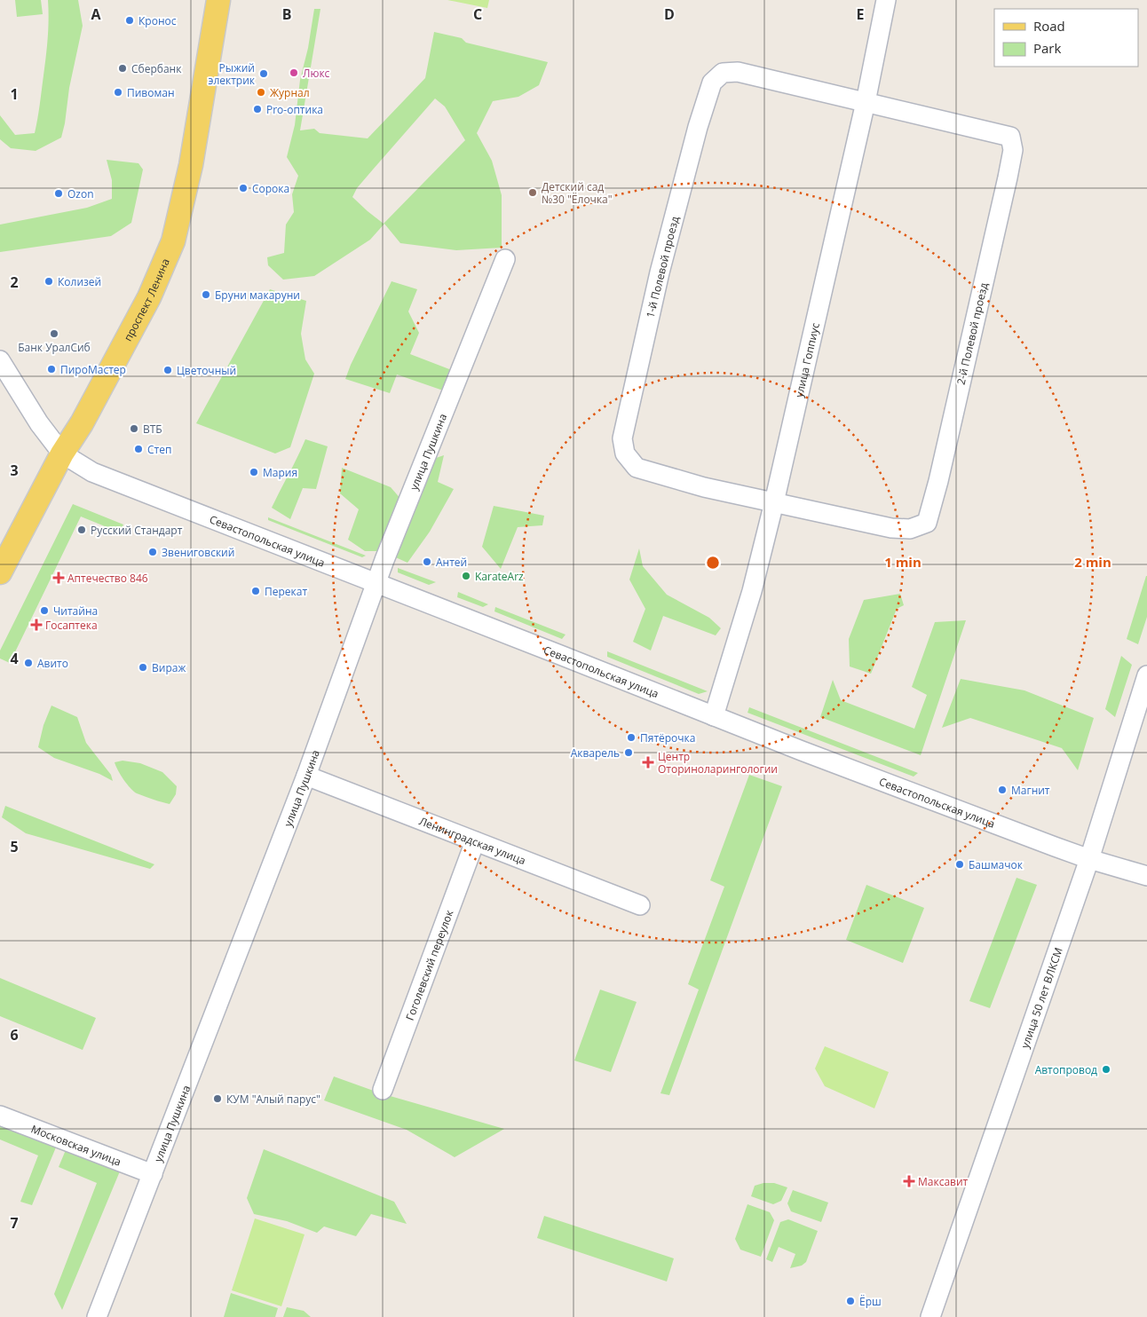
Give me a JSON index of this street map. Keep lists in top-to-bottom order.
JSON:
{
  "streets": {
    "main road": ["проспект Ленина"],
    "street": [
      "1-й Полевой проезд",
      "2-й Полевой проезд",
      "улица Гоппиус",
      "улица Пушкина",
      "Севастопольская улица",
      "Ленинградская улица",
      "Гоголевский переулок",
      "улица 50 лет ВЛКСМ",
      "Московская улица"
    ]
  },
  "crossings": [
    ["1-й Полевой проезд", "2-й Полевой проезд"],
    ["1-й Полевой проезд", "улица Гоппиус"],
    ["проспект Ленина", "Севастопольская улица"],
    ["2-й Полевой проезд", "улица Гоппиус"],
    ["улица Гоппиус", "Севастопольская улица"],
    ["улица Пушкина", "Севастопольская улица"],
    ["улица Пушкина", "Ленинградская улица"],
    ["улица Пушкина", "Московская улица"],
    ["Севастопольская улица", "улица 50 лет ВЛКСМ"],
    ["Ленинградская улица", "Гоголевский переулок"]
  ],
  "places": {
    "other": [
      "Кронос",
      "Сбербанк",
      "Люкс",
      "Рыжий электрик",
      "Пивоман",
      "Журнал",
      "Pro-оптика",
      "Сорока",
      "Детский сад №30 \"Ёлочка\"",
      "Ozon",
      "Колизей",
      "Бруни макаруни",
      "Банк УралСиб",
      "ПироМастер",
      "Цветочный",
      "ВТБ",
      "Степ",
      "Мария",
      "Русский Стандарт",
      "Звениговский",
      "Антей",
      "KarateArz",
      "Перекат",
      "Читайна",
      "Авито",
      "Вираж",
      "Пятёрочка",
      "Акварель",
      "Магнит",
      "Башмачок",
      "Автопровод",
      "КУМ \"Алый парус\"",
      "Ёрш"
    ],
    "health": [
      "Аптечество 846",
      "Госаптека",
      "Центр Оториноларингологии",
      "Максавит"
    ]
  },
  "legend": ["Road", "Park"],
  "grid": {
    "columns": [
      "A",
      "B",
      "C",
      "D",
      "E"
    ],
    "rows": [
      "1",
      "2",
      "3",
      "4",
      "5",
      "6",
      "7"
    ]
  },
  "rings": ["1 min", "2 min"]
}
